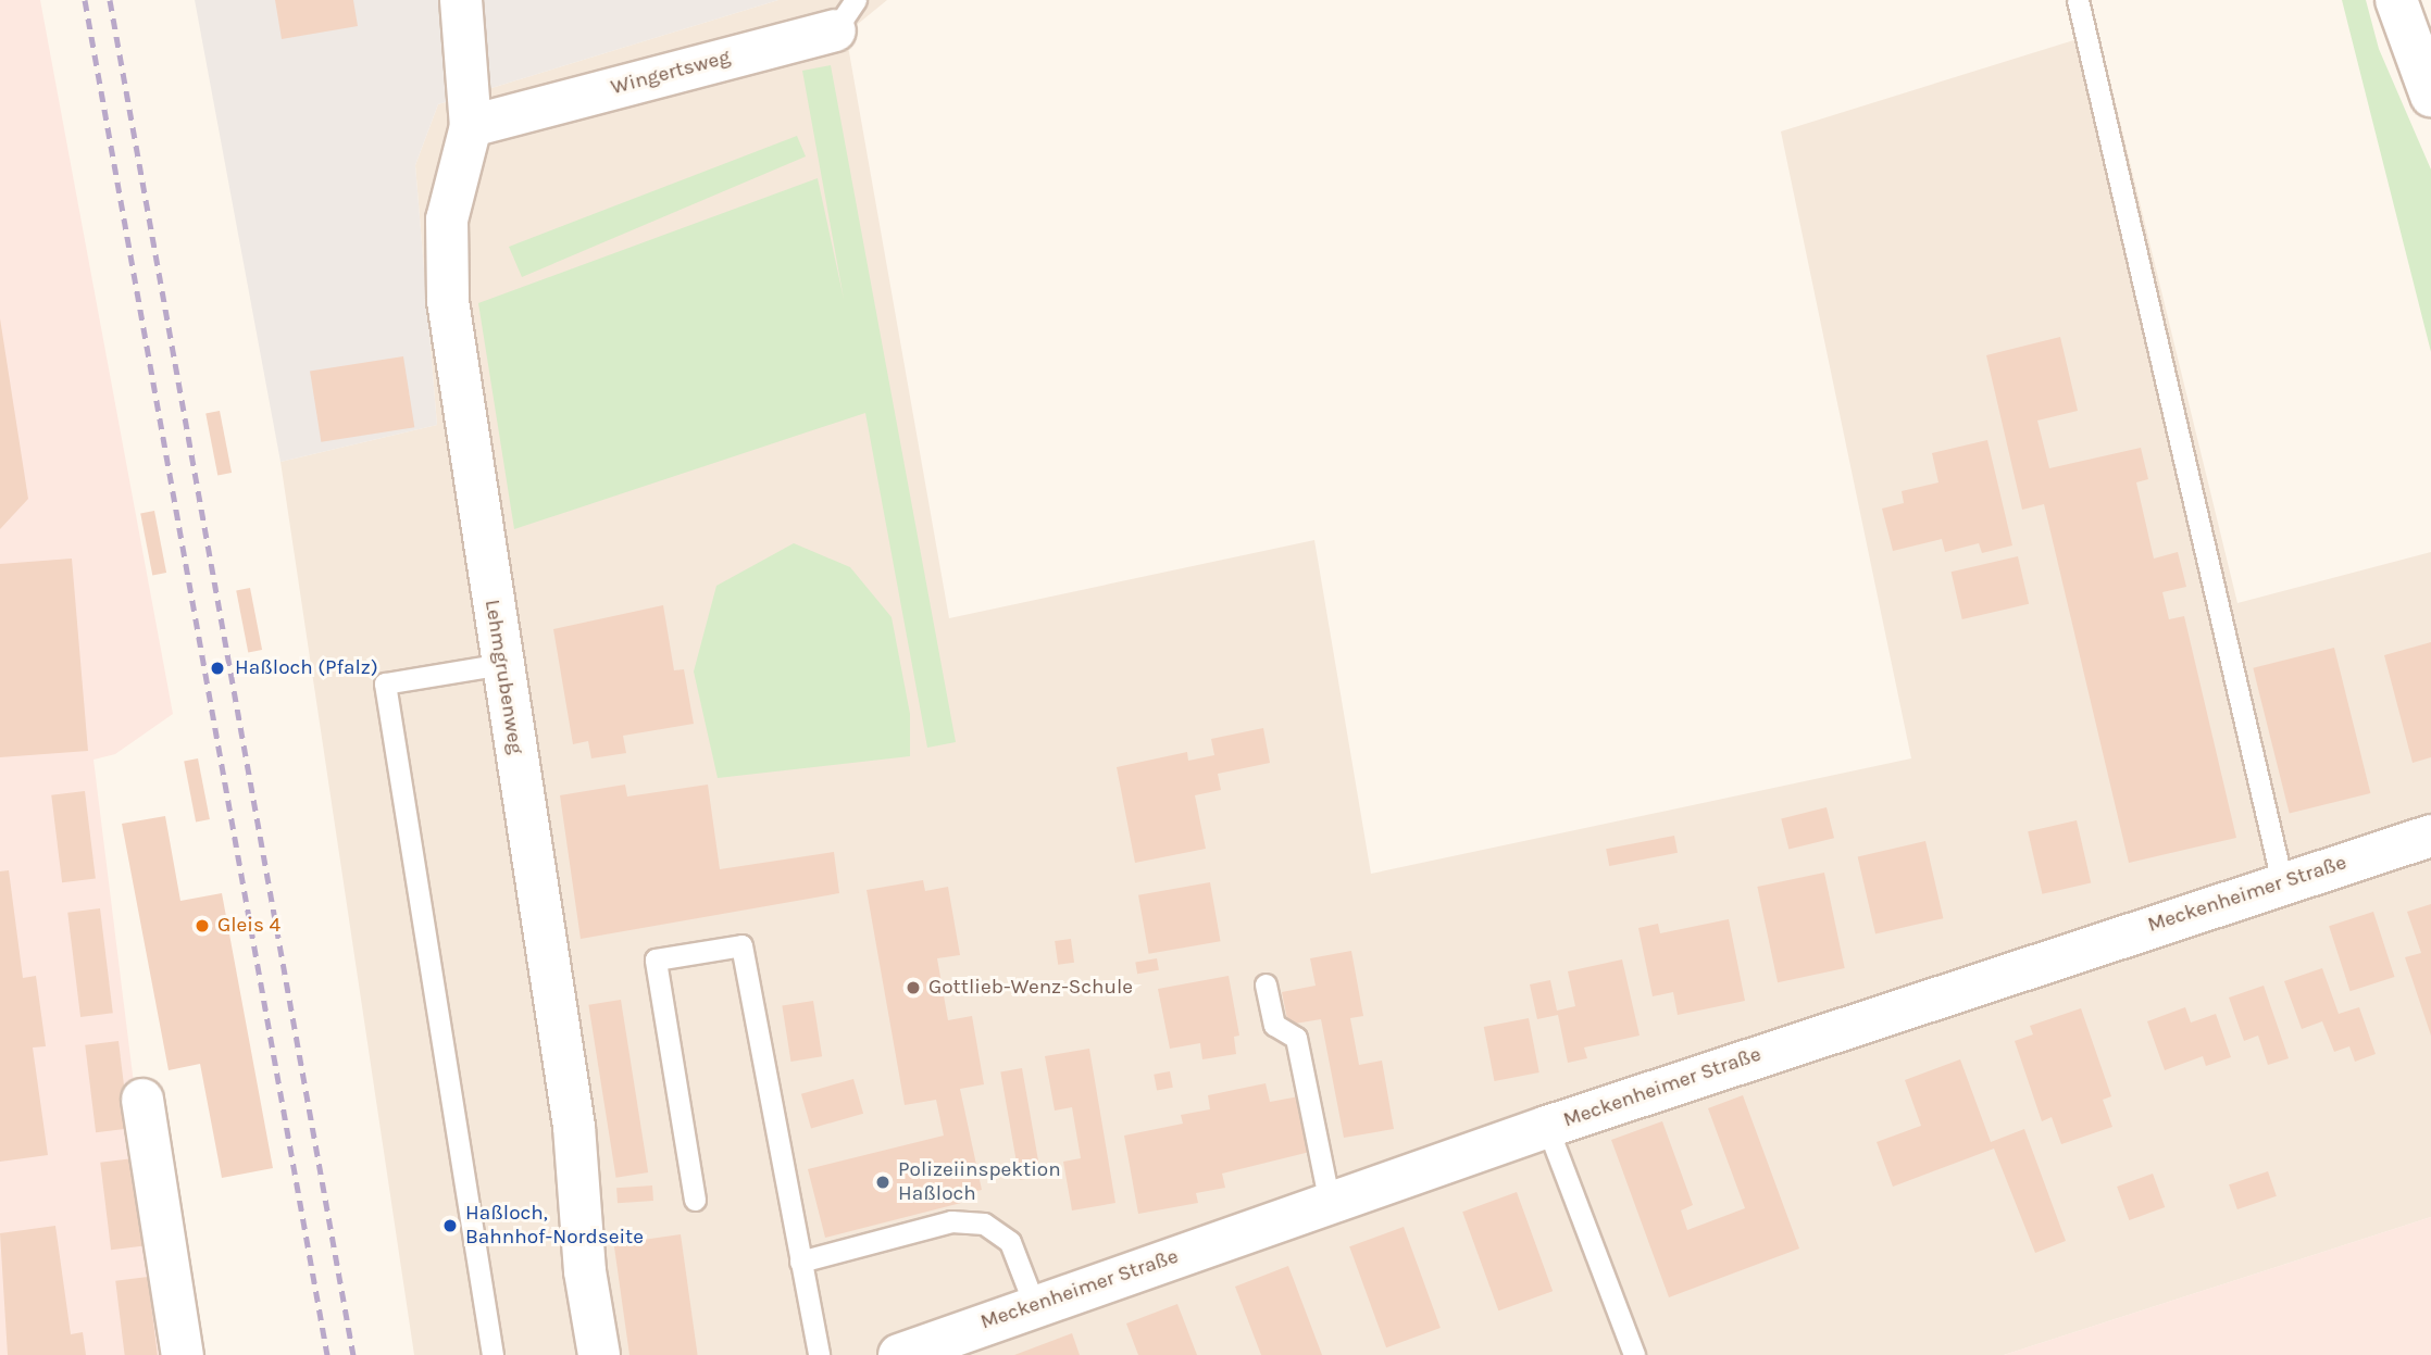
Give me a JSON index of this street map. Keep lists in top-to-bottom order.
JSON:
{
  "streets": {
    "street": ["Wingertsweg", "Lehmgrubenweg", "Meckenheimer Straße"]
  },
  "crossings": [
    ["Wingertsweg", "Lehmgrubenweg"]
  ],
  "places": [
    "Haßloch (Pfalz)",
    "Gleis 4",
    "Gottlieb-Wenz-Schule",
    "Polizeiinspektion Haßloch",
    "Haßloch, Bahnhof-Nordseite"
  ]
}
